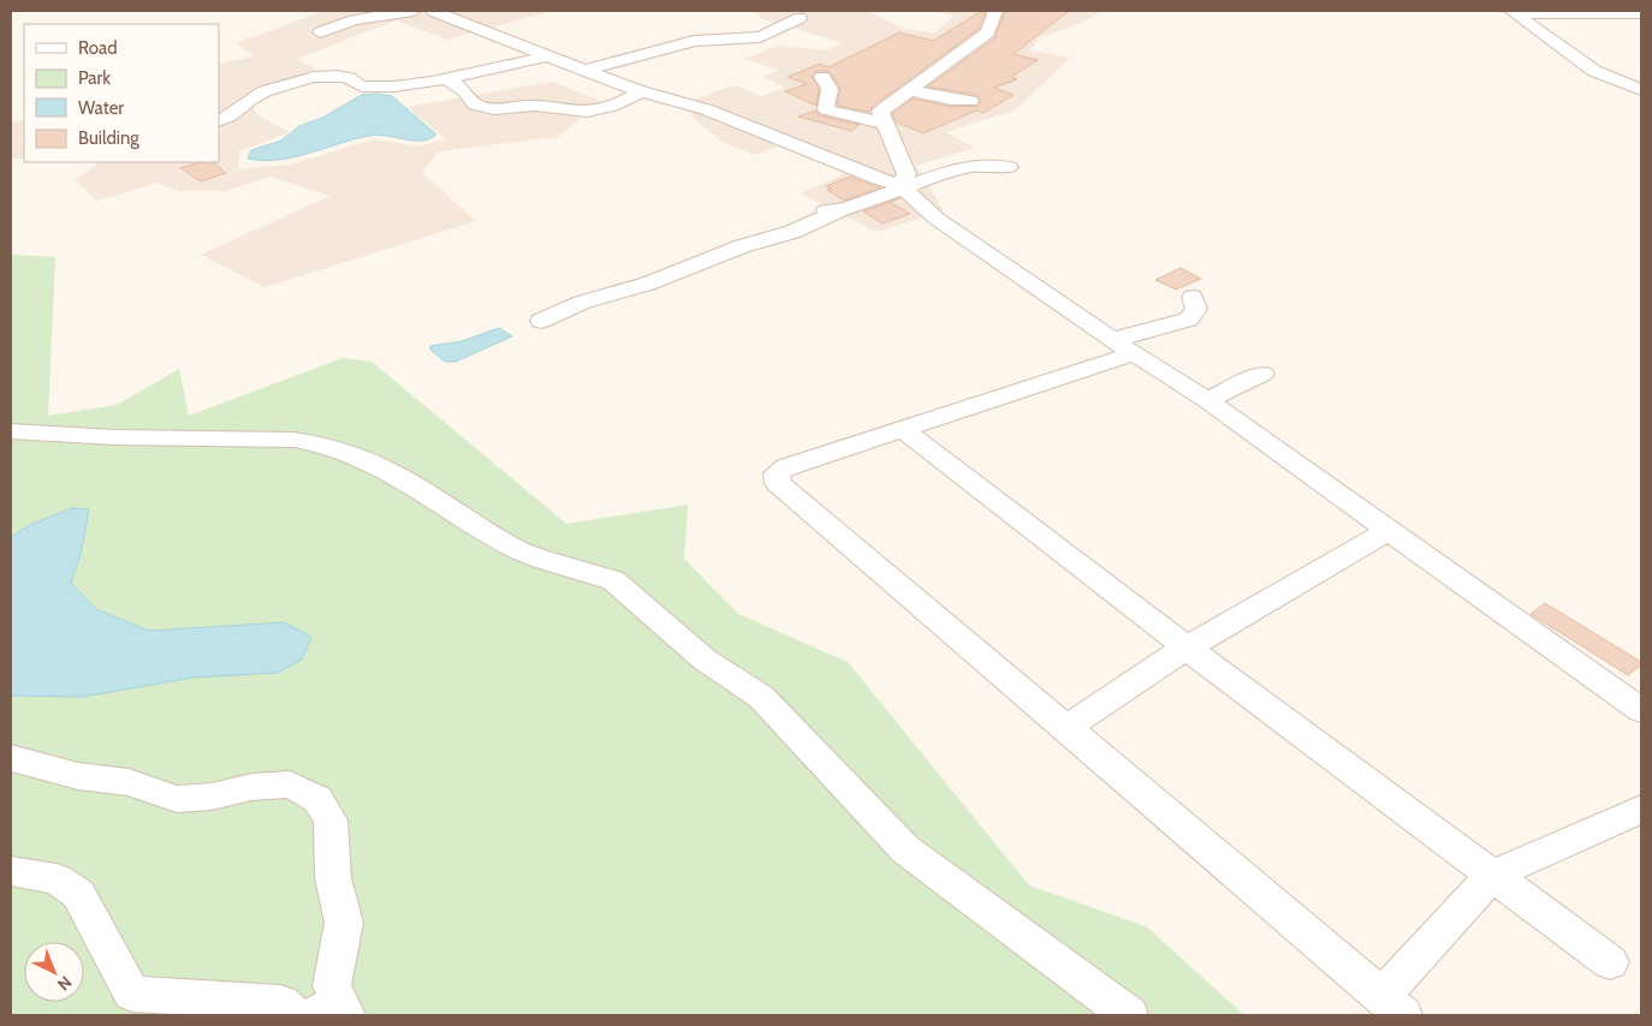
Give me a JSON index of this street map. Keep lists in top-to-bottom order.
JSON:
{
  "legend": [
    "Road",
    "Park",
    "Water",
    "Building"
  ],
  "north": "bottom right"
}
